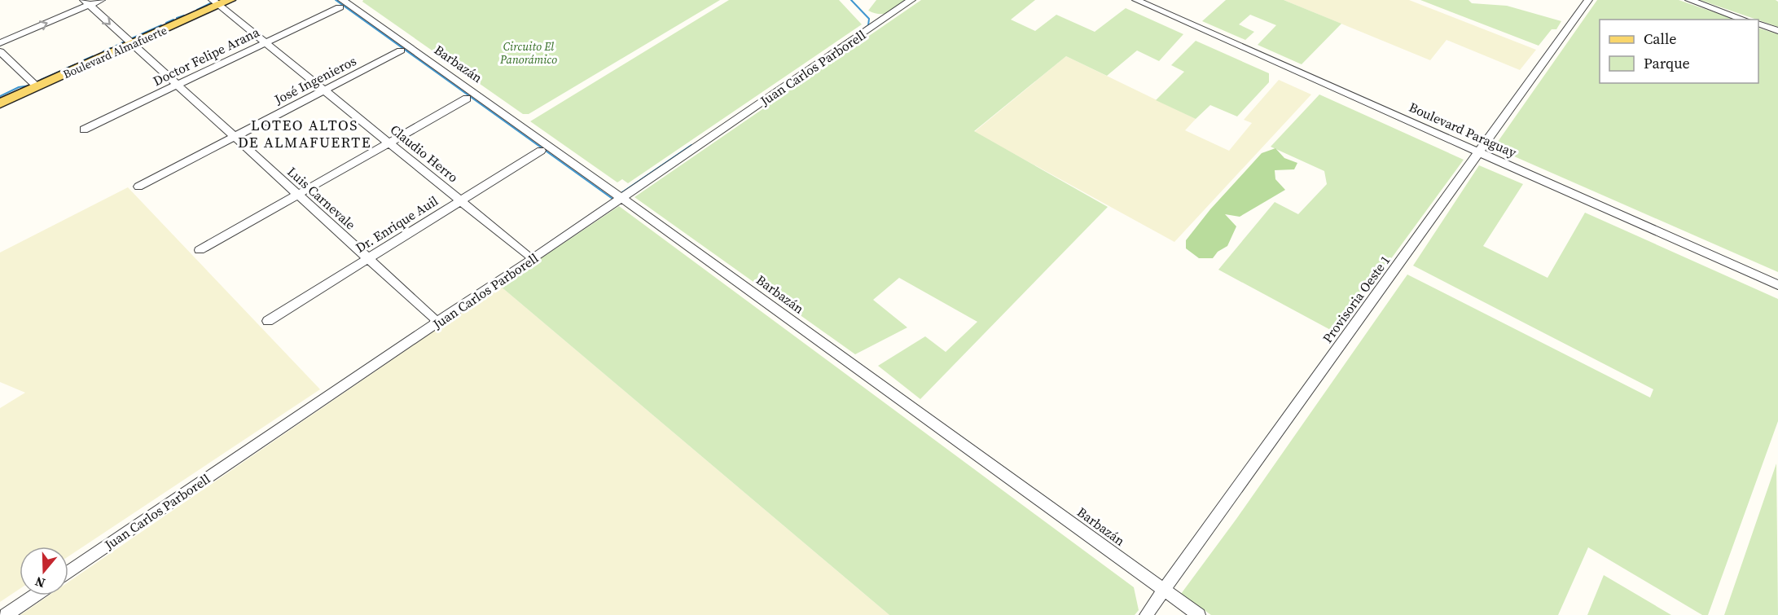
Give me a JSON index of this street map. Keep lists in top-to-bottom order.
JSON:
{
  "streets": {
    "main road": ["Boulevard Almafuerte"],
    "street": [
      "Doctor Felipe Arana",
      "Barbazán",
      "Juan Carlos Parborell",
      "José Ingenieros",
      "Boulevard Paraguay",
      "Claudio Herro",
      "Luis Carnevale",
      "Dr. Enrique Auil",
      "Provisoria Oeste 1"
    ]
  },
  "crossings": [
    ["Boulevard Almafuerte", "Claudio Herro"],
    ["Boulevard Almafuerte", "Luis Carnevale"],
    ["Doctor Felipe Arana", "Barbazán"],
    ["Doctor Felipe Arana", "Claudio Herro"],
    ["Doctor Felipe Arana", "Luis Carnevale"],
    ["Barbazán", "Juan Carlos Parborell"],
    ["Barbazán", "Provisoria Oeste 1"],
    ["José Ingenieros", "Claudio Herro"],
    ["José Ingenieros", "Luis Carnevale"],
    ["Boulevard Paraguay", "Provisoria Oeste 1"],
    ["Claudio Herro", "Dr. Enrique Auil"],
    ["Luis Carnevale", "Dr. Enrique Auil"]
  ],
  "districts": ["LOTEO ALTOS DE ALMAFUERTE"],
  "parks": ["Circuito El Panorámico"],
  "legend": ["Calle", "Parque"],
  "north": "bottom"
}
